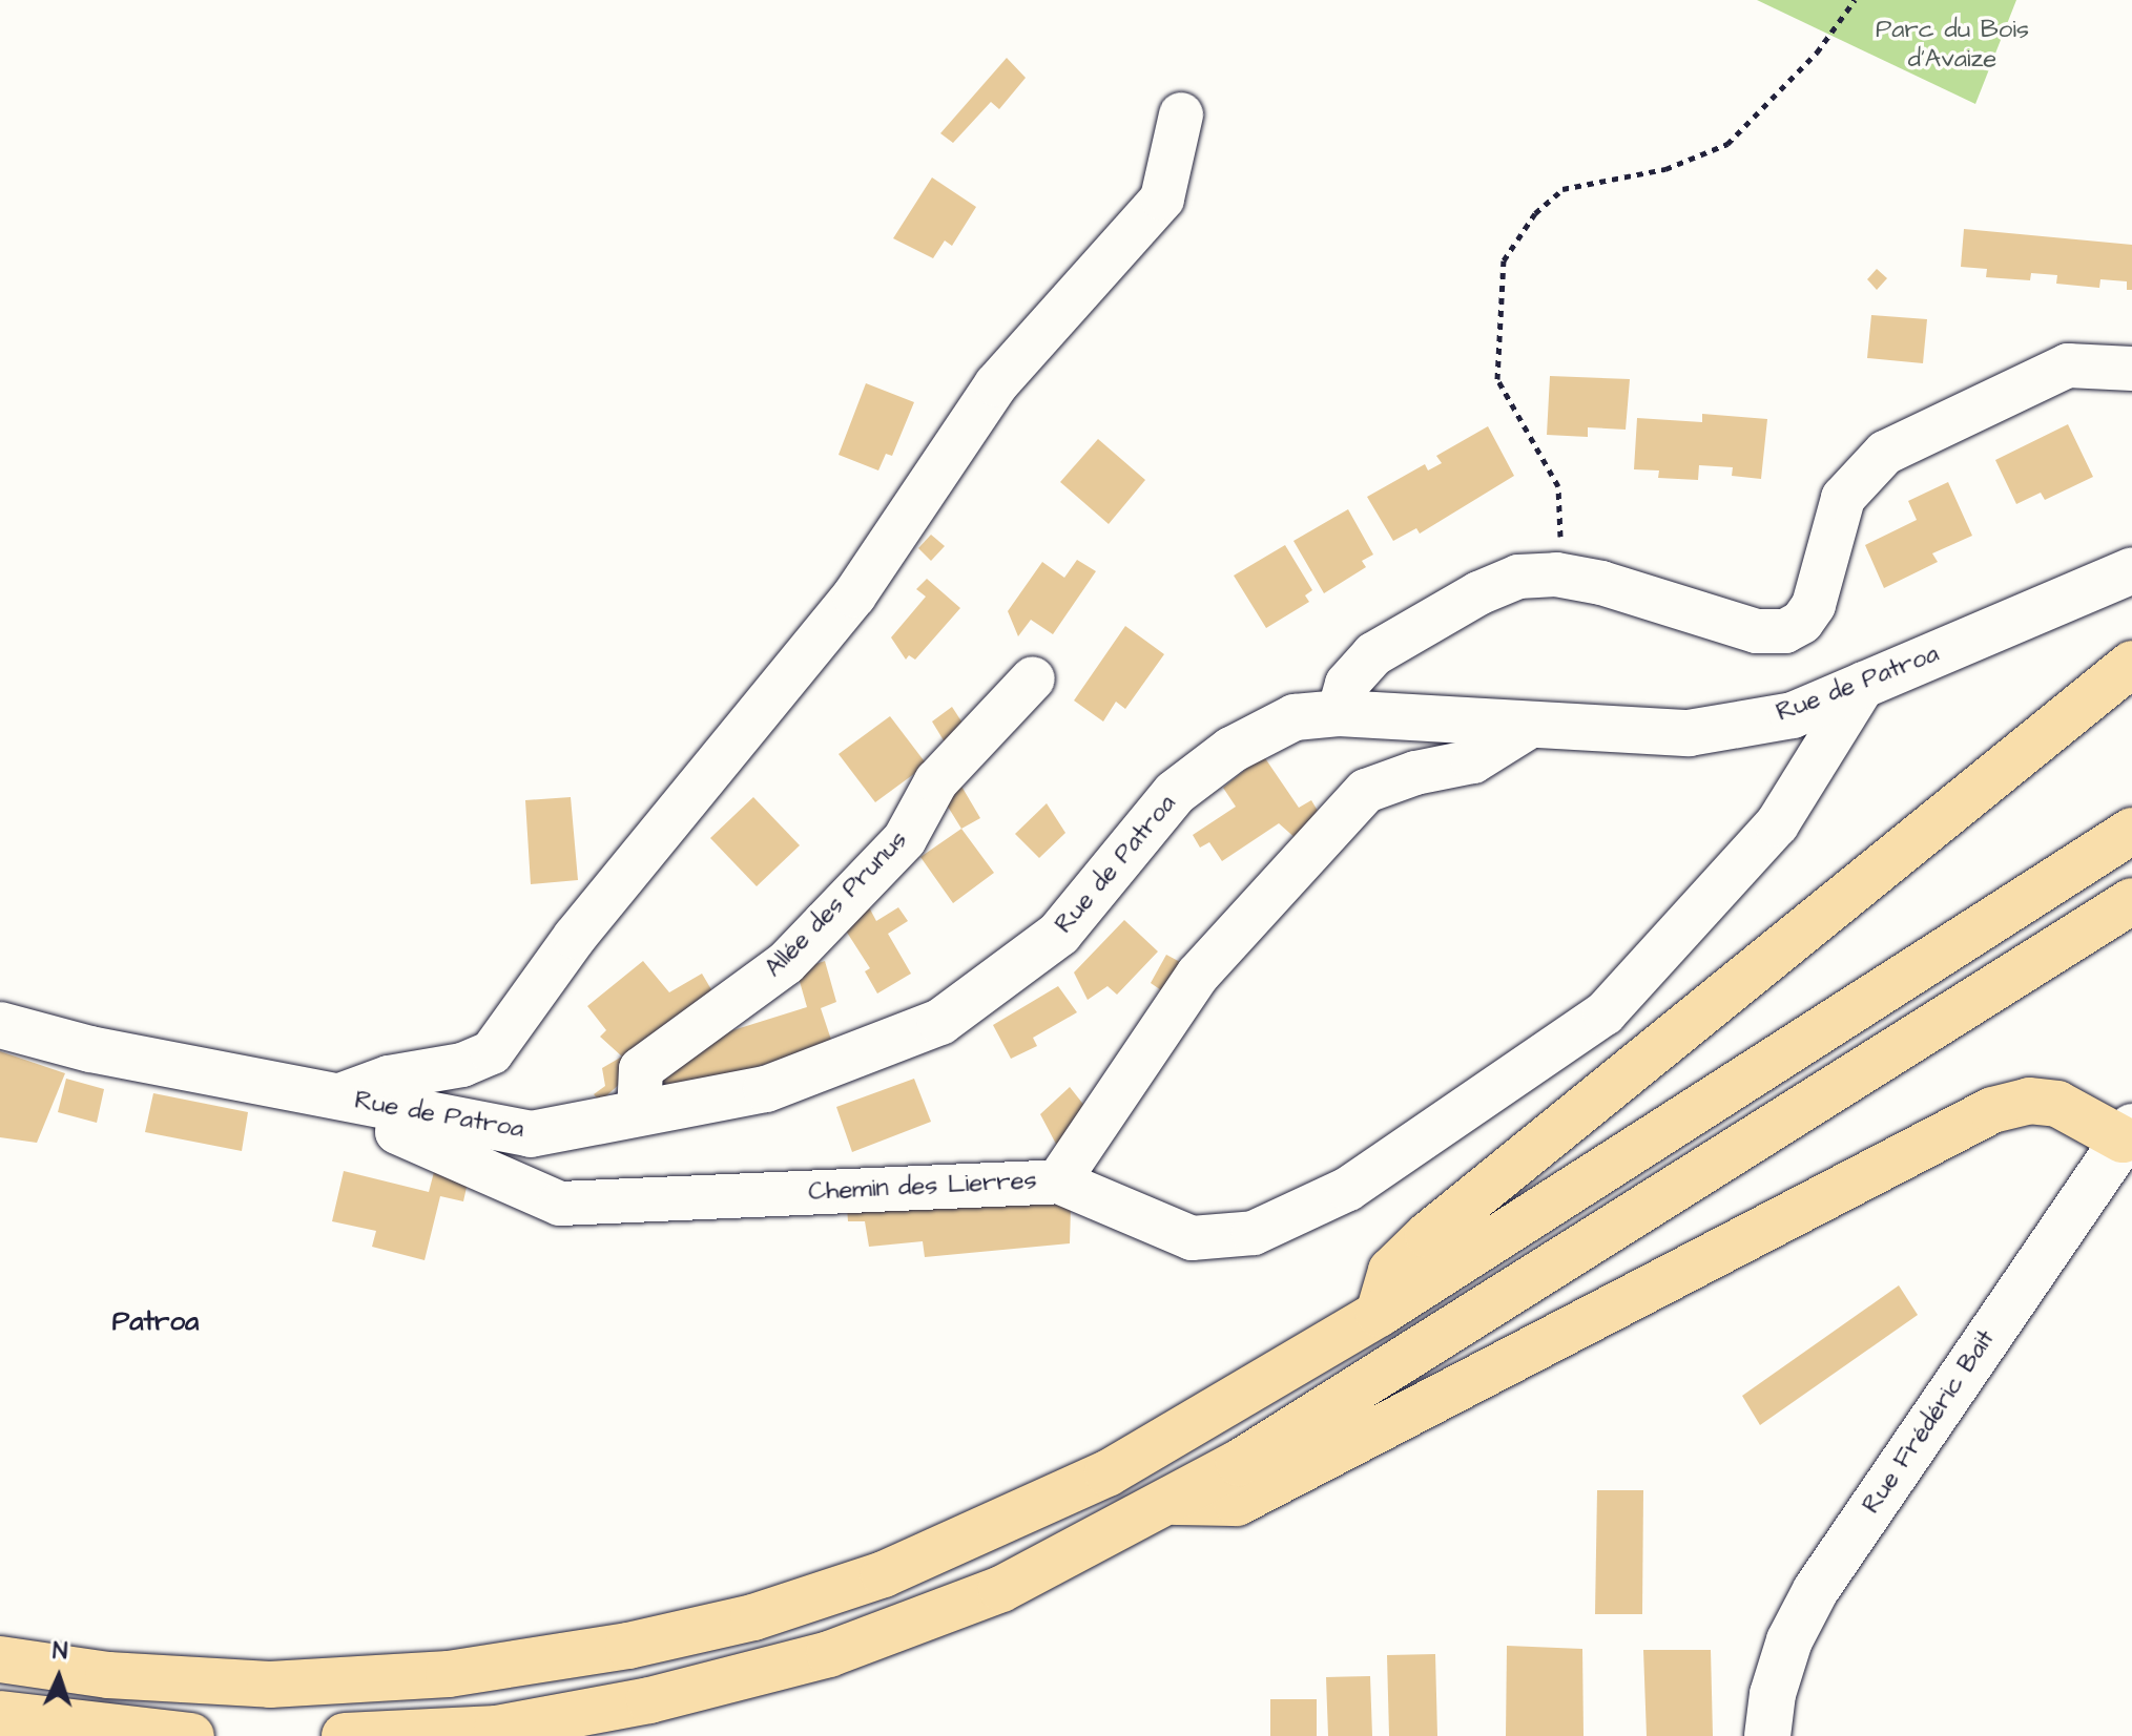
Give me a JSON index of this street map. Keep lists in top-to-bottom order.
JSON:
{
  "streets": {
    "street": [
      "Rue de Patroa",
      "Allée des Prunus",
      "Chemin des Lierres",
      "Rue Frédéric Bait"
    ]
  },
  "crossings": [
    ["Rue de Patroa", "Allée des Prunus"],
    ["Rue de Patroa", "Chemin des Lierres"]
  ],
  "districts": ["Patroa"],
  "parks": ["Parc du Bois d'Avaize"],
  "north": "top"
}
